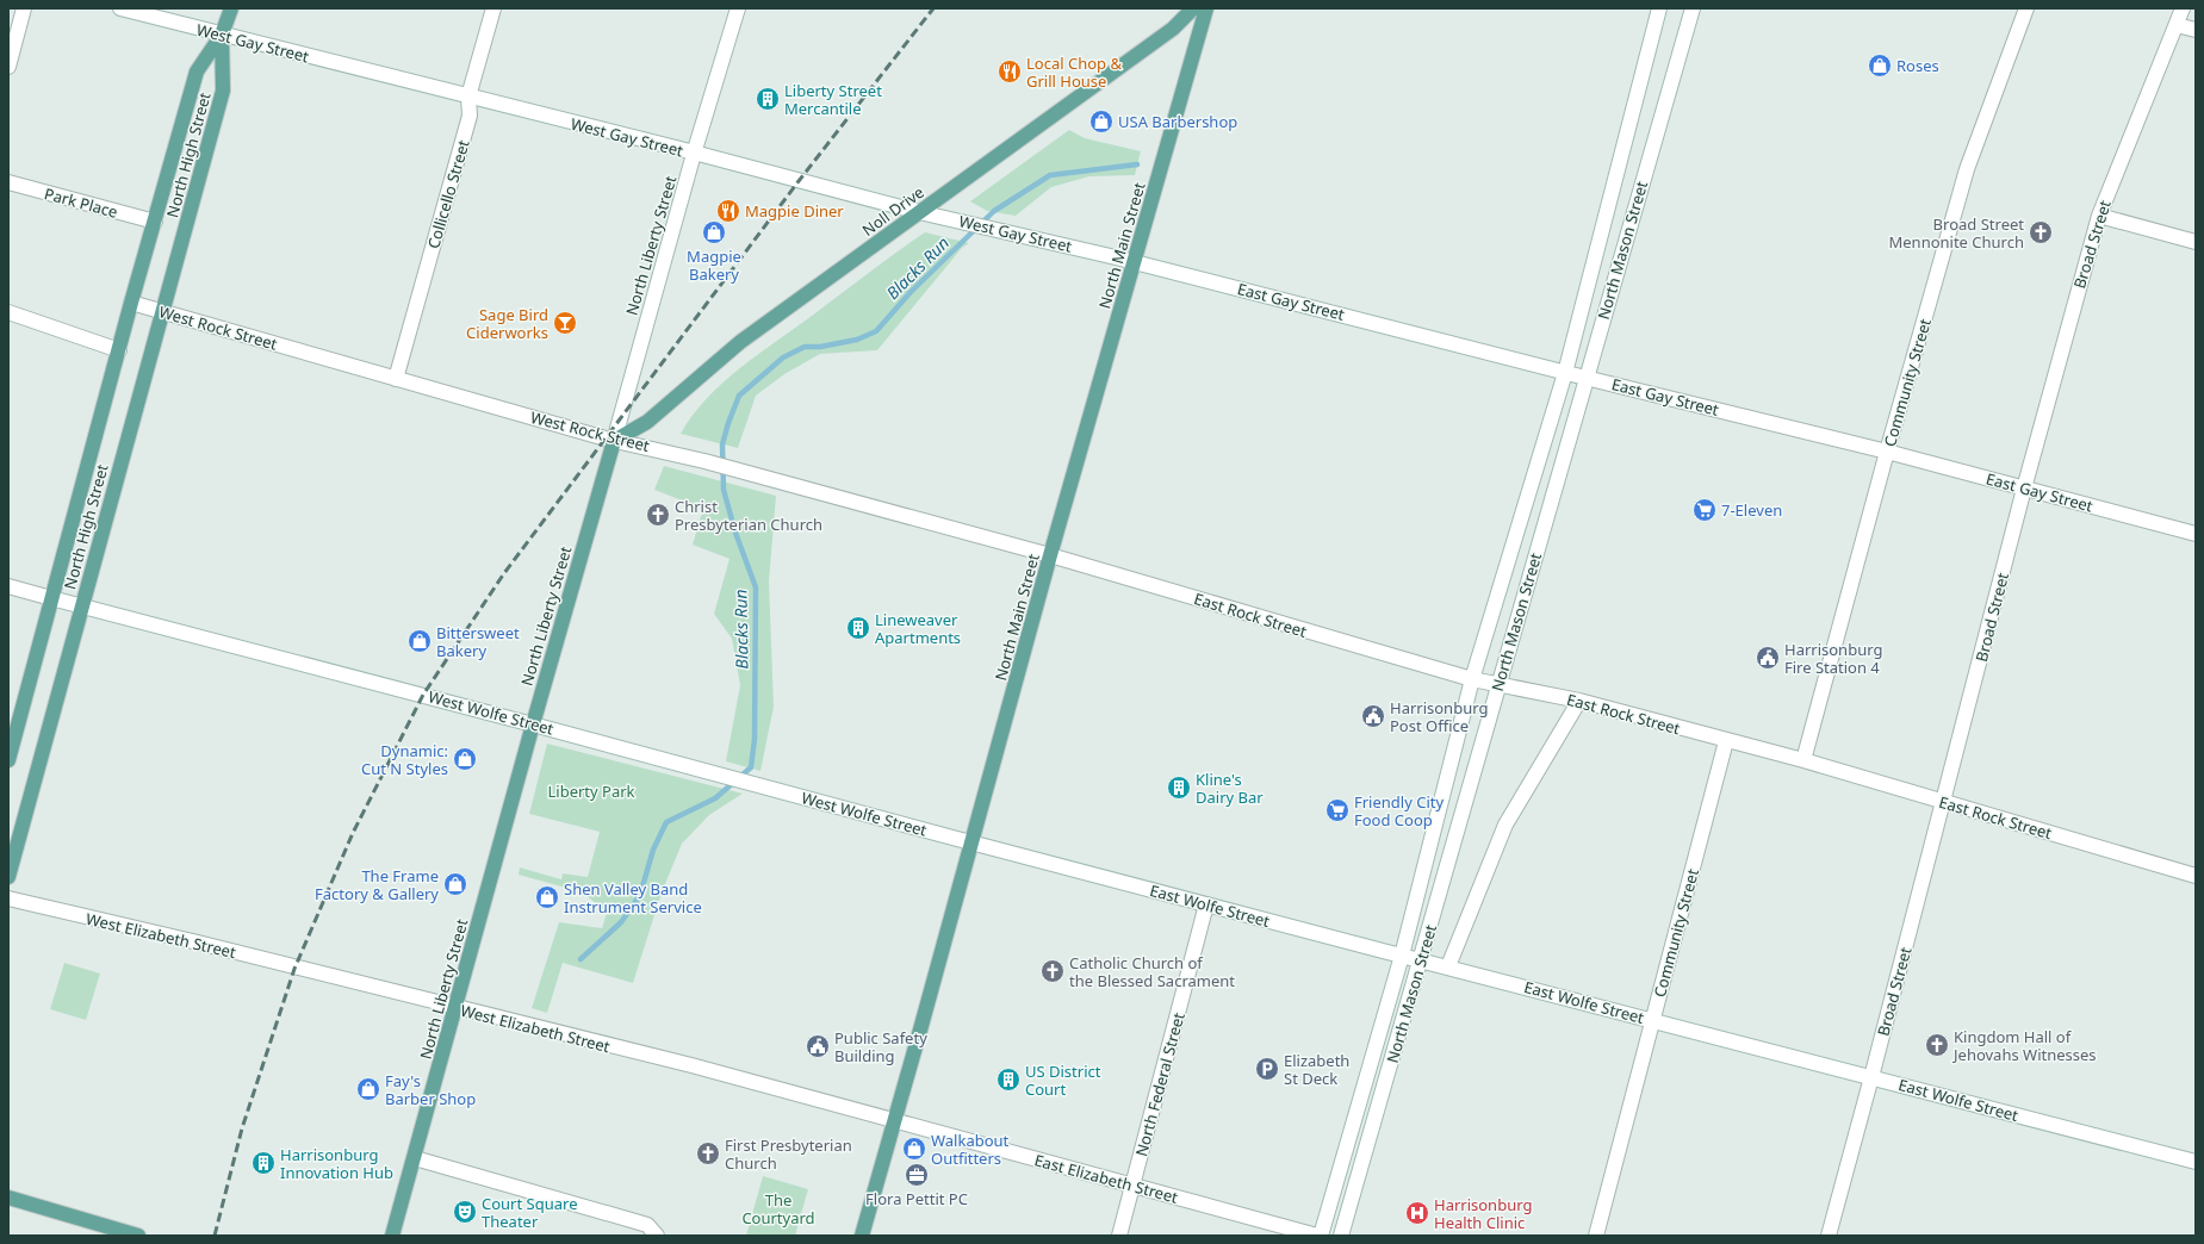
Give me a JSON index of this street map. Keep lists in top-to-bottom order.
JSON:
{
  "streets": {
    "main road": [
      "North High Street",
      "Noll Drive",
      "North Liberty Street",
      "North Main Street"
    ],
    "street": [
      "West Gay Street",
      "Collicello Street",
      "Park Place",
      "Broad Street",
      "North Mason Street",
      "East Gay Street",
      "West Rock Street",
      "Community Street",
      "East Rock Street",
      "West Wolfe Street",
      "East Wolfe Street",
      "West Elizabeth Street",
      "North Federal Street",
      "East Elizabeth Street"
    ]
  },
  "crossings": [
    ["West Gay Street", "North High Street"],
    ["West Gay Street", "Collicello Street"],
    ["West Gay Street", "Noll Drive"],
    ["West Gay Street", "North Liberty Street"],
    ["West Gay Street", "North Main Street"],
    ["West Gay Street", "East Gay Street"],
    ["North High Street", "Park Place"],
    ["North High Street", "West Rock Street"],
    ["North High Street", "West Wolfe Street"],
    ["Collicello Street", "West Rock Street"],
    ["Noll Drive", "North Liberty Street"],
    ["Noll Drive", "West Rock Street"],
    ["Broad Street", "East Gay Street"],
    ["Broad Street", "East Rock Street"],
    ["Broad Street", "East Wolfe Street"],
    ["North Liberty Street", "West Rock Street"],
    ["North Liberty Street", "West Wolfe Street"],
    ["North Liberty Street", "West Elizabeth Street"],
    ["North Main Street", "East Gay Street"],
    ["North Main Street", "West Rock Street"],
    ["North Main Street", "East Rock Street"],
    ["North Main Street", "West Wolfe Street"],
    ["North Main Street", "East Wolfe Street"],
    ["North Main Street", "West Elizabeth Street"],
    ["North Main Street", "East Elizabeth Street"],
    ["North Mason Street", "East Gay Street"],
    ["North Mason Street", "East Rock Street"],
    ["North Mason Street", "East Wolfe Street"],
    ["East Gay Street", "Community Street"],
    ["West Rock Street", "East Rock Street"],
    ["Community Street", "East Rock Street"],
    ["Community Street", "East Wolfe Street"],
    ["West Wolfe Street", "East Wolfe Street"],
    ["East Wolfe Street", "North Federal Street"],
    ["West Elizabeth Street", "East Elizabeth Street"],
    ["North Federal Street", "East Elizabeth Street"]
  ],
  "water": ["Blacks Run"],
  "parks": ["Liberty Park", "The Courtyard"],
  "places": {
    "shop": [
      "Roses",
      "USA Barbershop",
      "Magpie Bakery",
      "Bittersweet Bakery",
      "Dynamic: Cut N Styles",
      "The Frame Factory & Gallery",
      "Shen Valley Band Instrument Service",
      "Fay's Barber Shop",
      "Walkabout Outfitters"
    ],
    "restaurant": ["Local Chop & Grill House", "Magpie Diner"],
    "building": [
      "Liberty Street Mercantile",
      "Lineweaver Apartments",
      "Kline's Dairy Bar",
      "US District Court",
      "Harrisonburg Innovation Hub"
    ],
    "church": [
      "Broad Street Mennonite Church",
      "Christ Presbyterian Church",
      "Catholic Church of the Blessed Sacrament",
      "Kingdom Hall of Jehovahs Witnesses",
      "First Presbyterian Church"
    ],
    "bar": ["Sage Bird Ciderworks"],
    "supermarket": ["7-Eleven", "Friendly City Food Coop"],
    "public building": ["Harrisonburg Fire Station 4", "Harrisonburg Post Office", "Public Safety Building"],
    "parking": ["Elizabeth St Deck"],
    "office": ["Flora Pettit PC"],
    "theatre": ["Court Square Theater"],
    "hospital": ["Harrisonburg Health Clinic"]
  }
}
